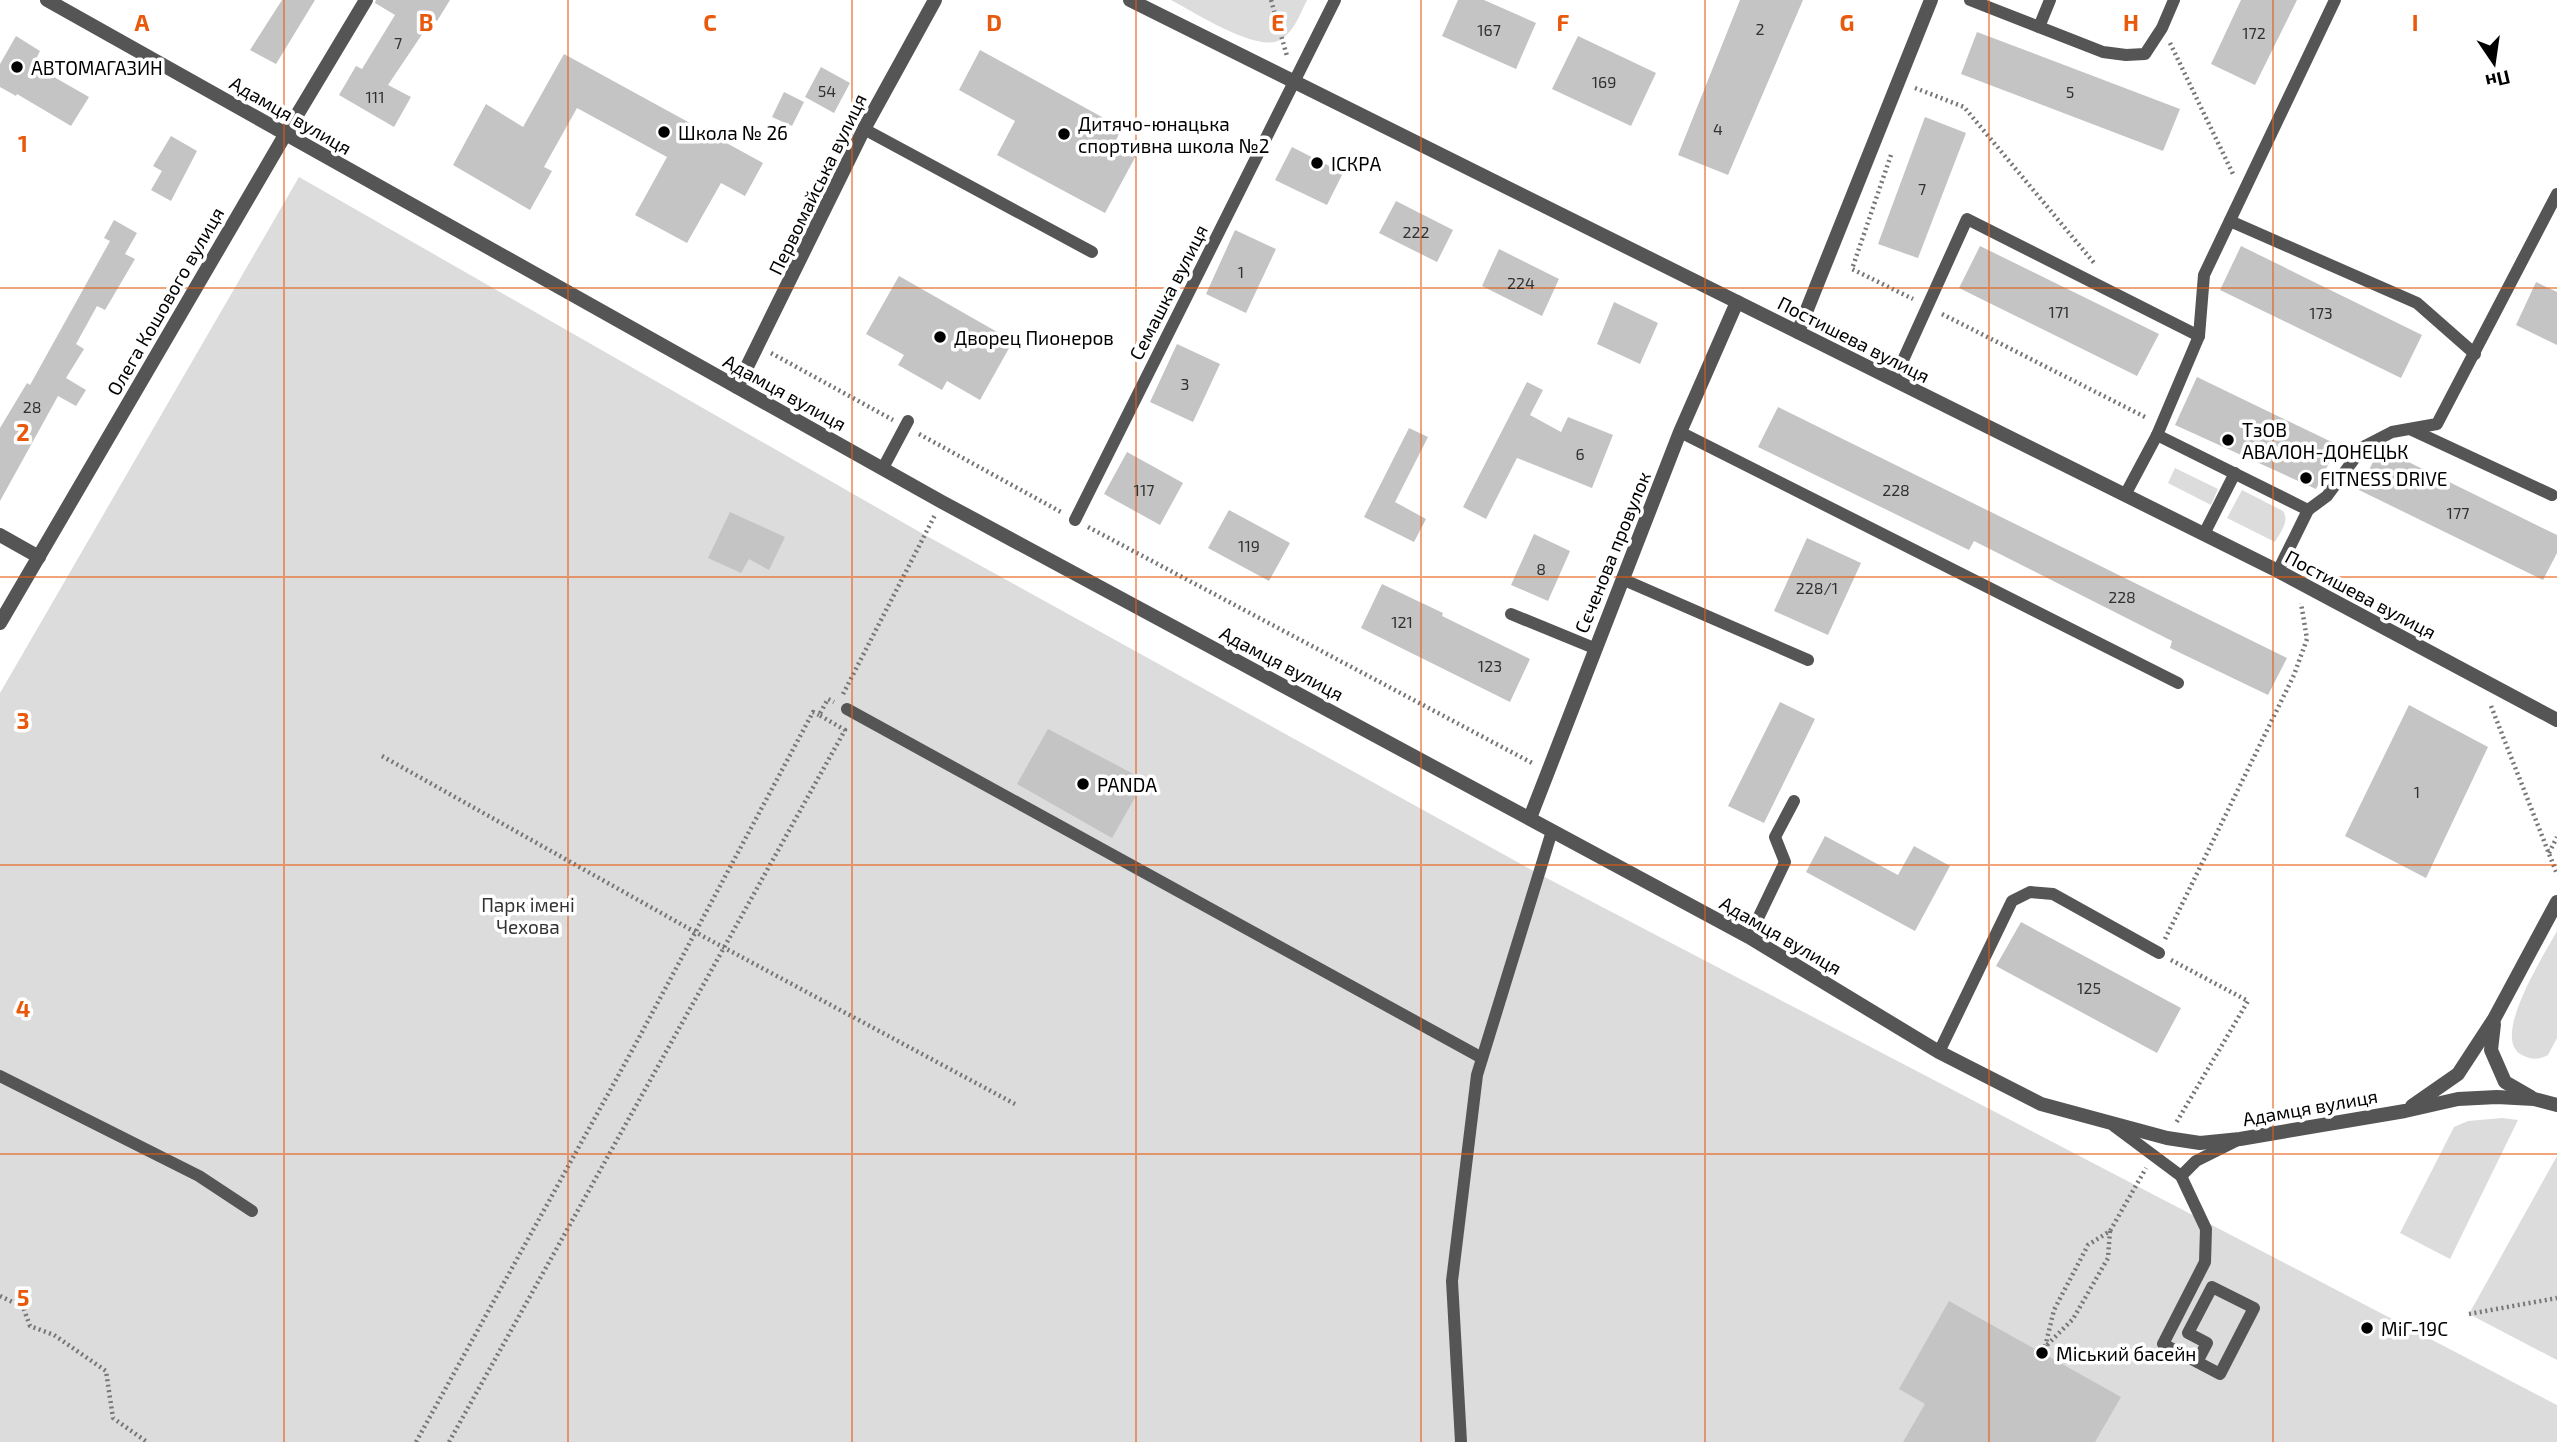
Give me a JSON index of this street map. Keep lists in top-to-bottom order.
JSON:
{
  "streets": {
    "street": [
      "Адамця вулиця",
      "Первомайська вулиця",
      "Олега Кошового вулиця",
      "Постишева вулиця",
      "Сєченова провулок"
    ],
    "lane": ["Семашка вулиця"]
  },
  "crossings": [
    ["Адамця вулиця", "Первомайська вулиця"],
    ["Адамця вулиця", "Олега Кошового вулиця"],
    ["Адамця вулиця", "Сєченова провулок"],
    ["Семашка вулиця", "Постишева вулиця"],
    ["Постишева вулиця", "Сєченова провулок"]
  ],
  "parks": ["Парк імені Чехова"],
  "places": [
    "АВТОМАГАЗИН",
    "Школа № 26",
    "Дитячо-юнацька спортивна школа №2",
    "ІСКРА",
    "Дворец Пионеров",
    "ТзОВ АВАЛОН-ДОНЕЦЬК",
    "FITNESS DRIVE",
    "PANDA",
    "МіГ-19С",
    "Міський басейн"
  ],
  "house_numbers": [
    "2",
    "167",
    "172",
    "7",
    "169",
    "54",
    "5",
    "111",
    "4",
    "7",
    "222",
    "1",
    "224",
    "171",
    "173",
    "3",
    "28",
    "6",
    "117",
    "228",
    "177",
    "119",
    "8",
    "228/1",
    "228",
    "121",
    "123",
    "1",
    "125"
  ],
  "north": "bottom",
  "grid": {
    "columns": [
      "A",
      "B",
      "C",
      "D",
      "E",
      "F",
      "G",
      "H",
      "I"
    ],
    "rows": [
      "1",
      "2",
      "3",
      "4",
      "5"
    ]
  }
}
